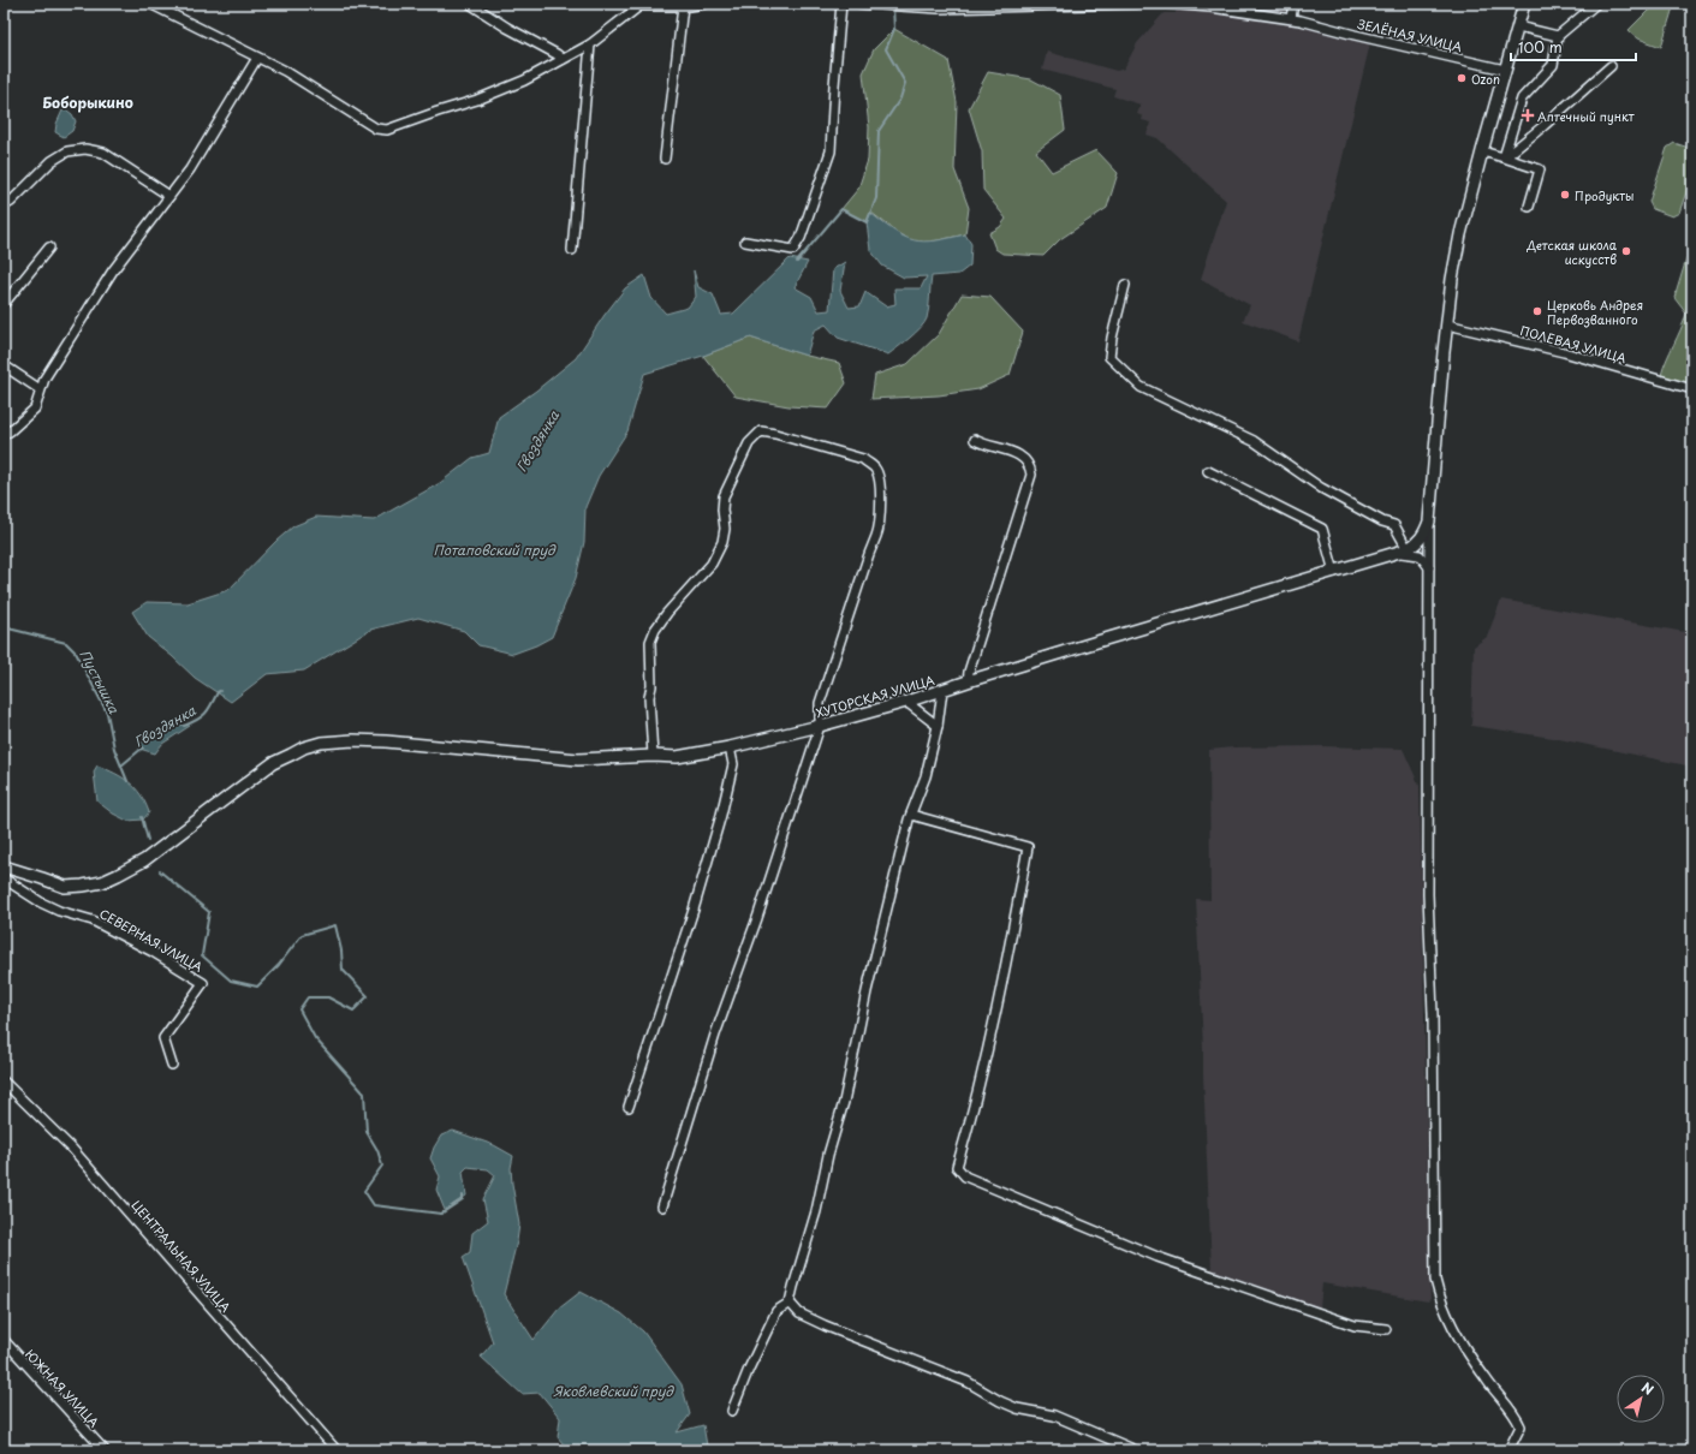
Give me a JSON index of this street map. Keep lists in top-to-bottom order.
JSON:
{
  "streets": {
    "main road": ["ХУТОРСКАЯ УЛИЦА"],
    "street": [
      "ЗЕЛЁНАЯ УЛИЦА",
      "ПОЛЕВАЯ УЛИЦА",
      "СЕВЕРНАЯ УЛИЦА",
      "ЦЕНТРАЛЬНАЯ УЛИЦА",
      "ЮЖНАЯ УЛИЦА"
    ]
  },
  "districts": ["Боборыкино"],
  "water": [
    "Гвоздянка",
    "Потаповский пруд",
    "Пустышка",
    "Яковлевский пруд"
  ],
  "places": {
    "other": [
      "Ozon",
      "Продукты",
      "Детская школа искусств",
      "Церковь Андрея Первозванного"
    ],
    "health": ["Аптечный пункт"]
  },
  "scale_bar": "100 m",
  "north": "top right"
}
